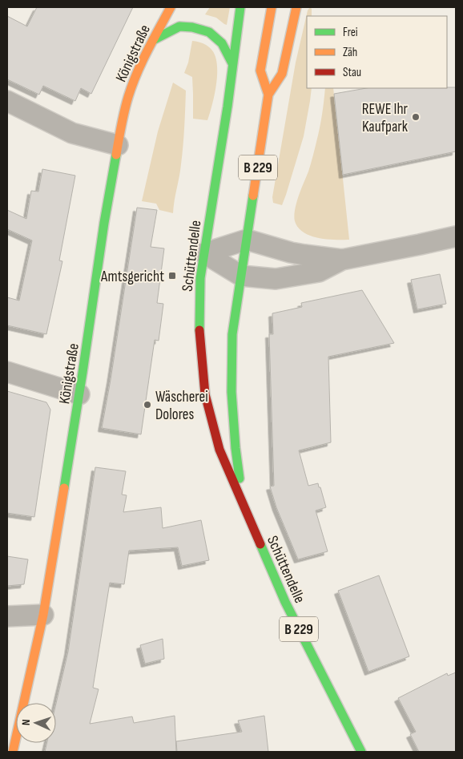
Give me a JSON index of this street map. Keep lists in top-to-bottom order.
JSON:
{
  "streets": {
    "main road": ["Königstraße", "B 229", "Schüttendelle"]
  },
  "places": {
    "other": ["REWE Ihr Kaufpark", "Wäscherei Dolores"],
    "transit": ["Amtsgericht"]
  },
  "legend": ["Frei", "Zäh", "Stau"],
  "north": "left"
}
